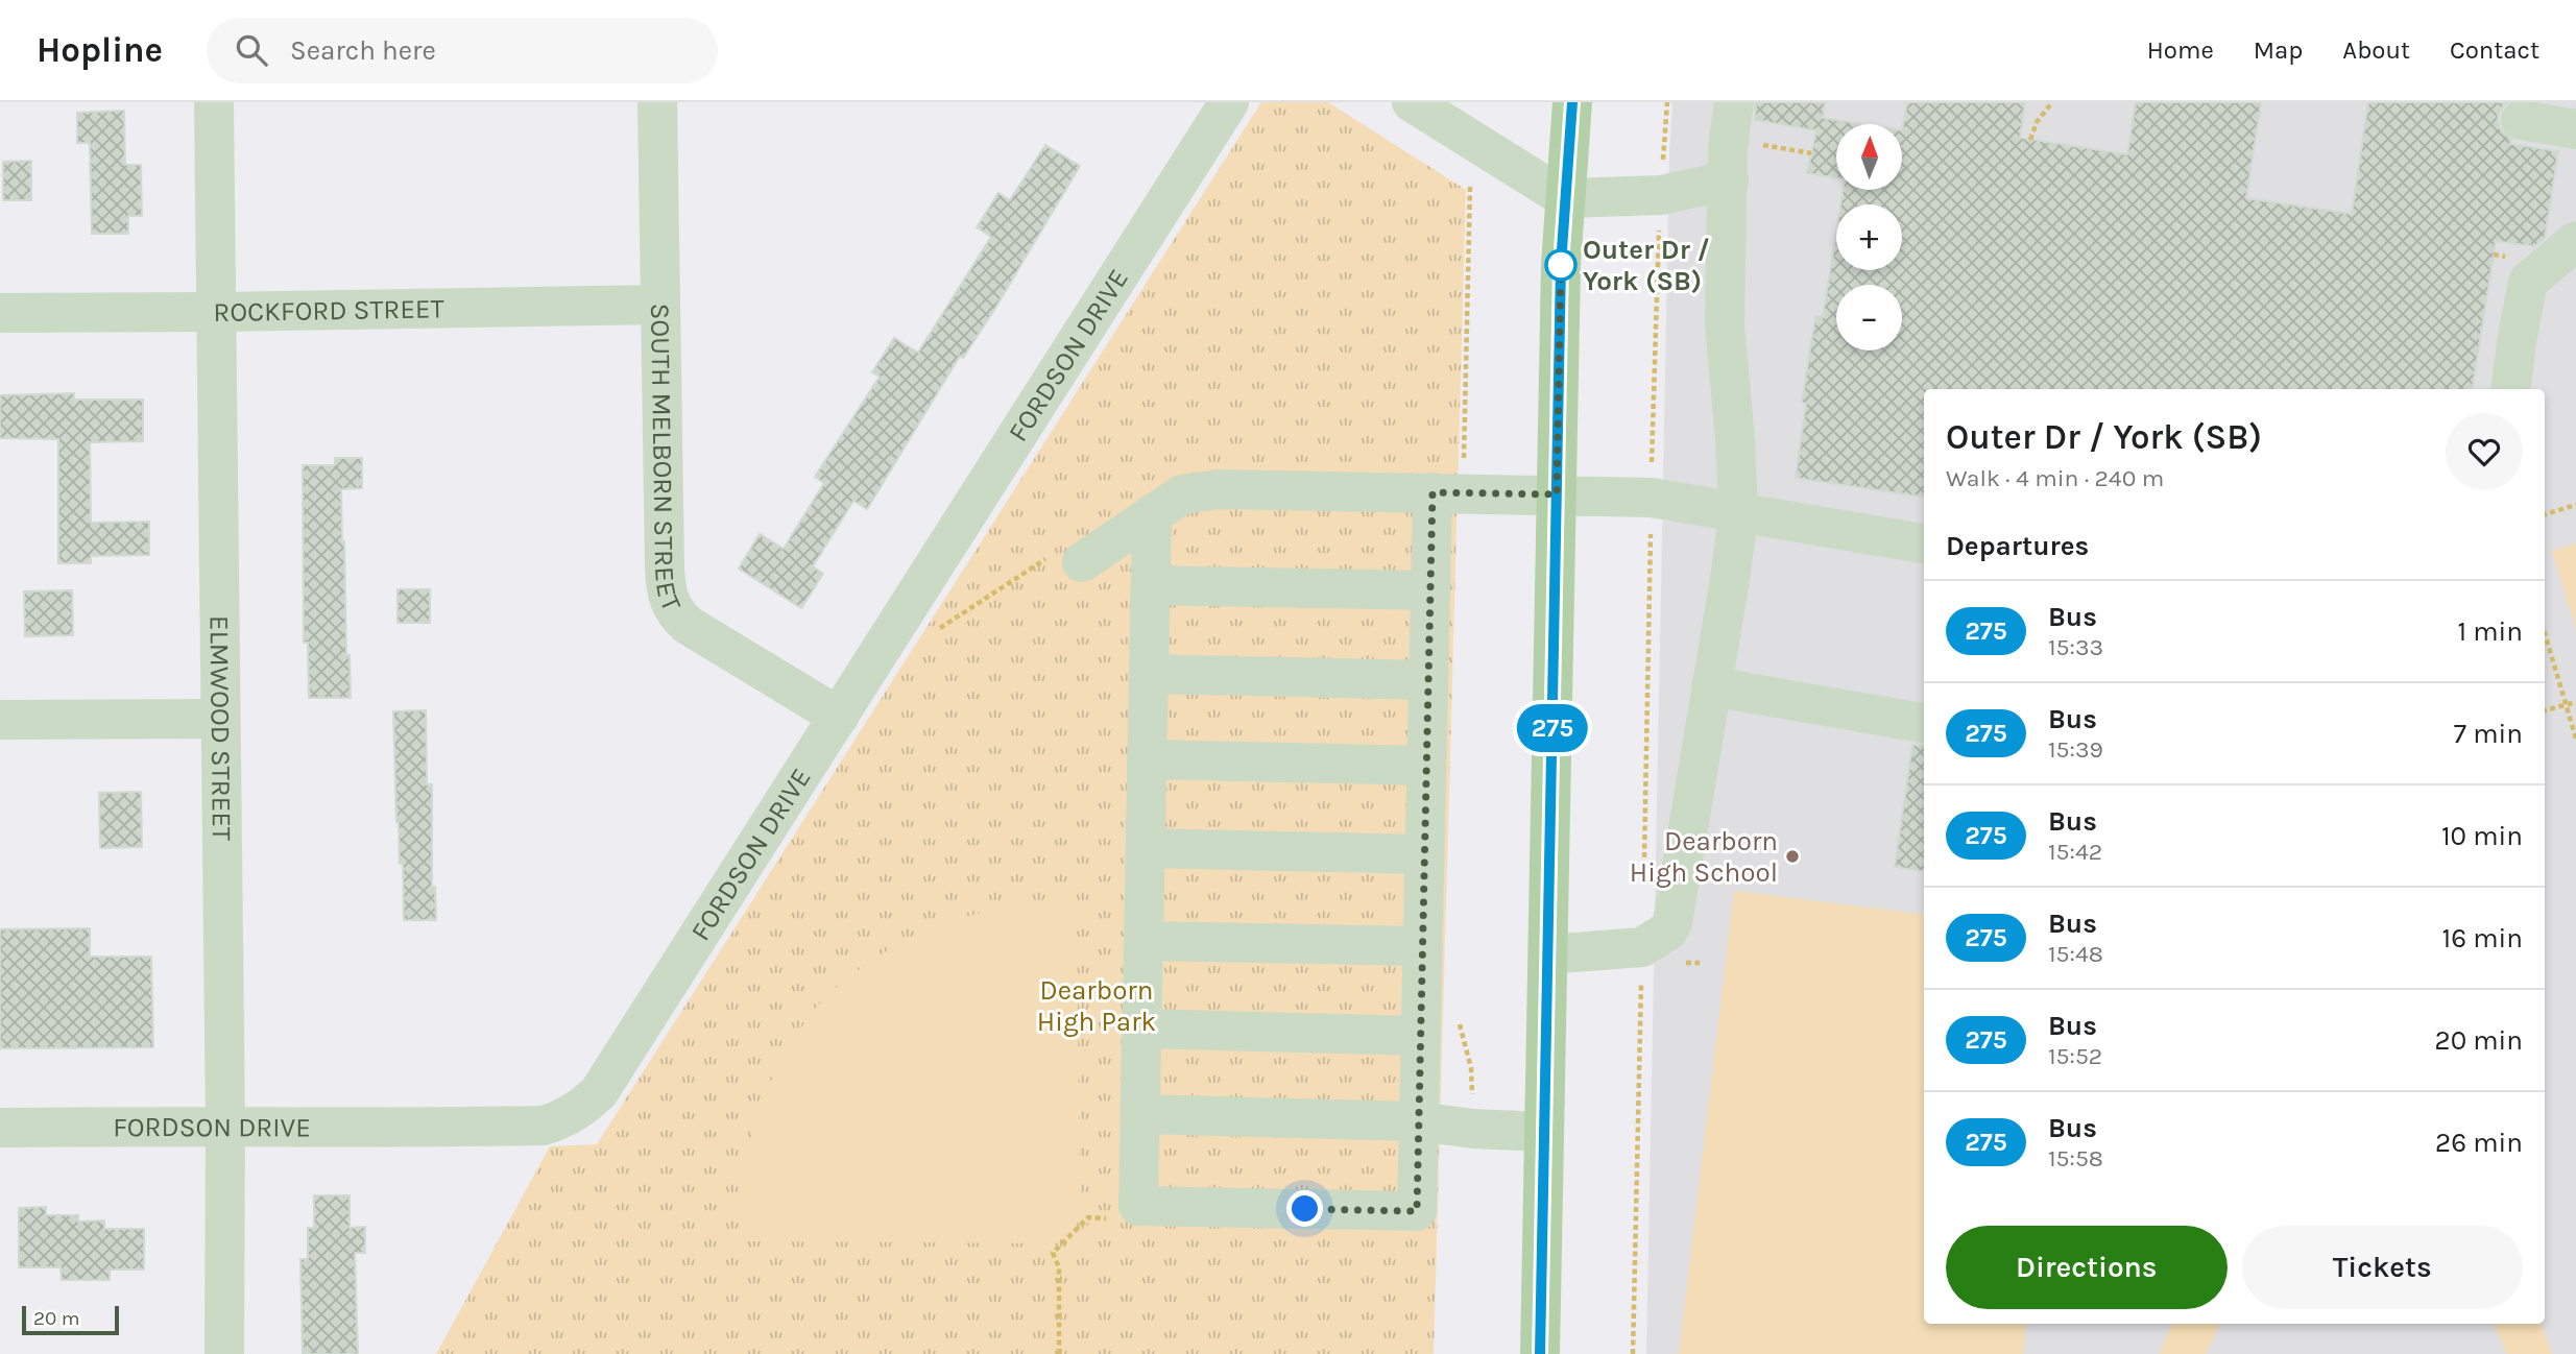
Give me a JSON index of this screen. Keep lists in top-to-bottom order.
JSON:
{
  "streets": {
    "street": [
      "ROCKFORD STREET",
      "FORDSON DRIVE",
      "SOUTH MELBORN STREET",
      "ELMWOOD STREET"
    ]
  },
  "crossings": [
    ["ROCKFORD STREET", "SOUTH MELBORN STREET"],
    ["ROCKFORD STREET", "ELMWOOD STREET"],
    ["FORDSON DRIVE", "SOUTH MELBORN STREET"],
    ["FORDSON DRIVE", "ELMWOOD STREET"]
  ],
  "parks": ["Dearborn High Park"],
  "places": ["Outer Dr / York (SB)", "Dearborn High School"],
  "lines": ["bus line 275"],
  "scale_bar": "20 m",
  "north": "top",
  "page": {
    "header": "Hopline",
    "search": "Search here",
    "nav": [
      "Home",
      "Map",
      "About",
      "Contact"
    ],
    "on_map": "275",
    "map_buttons": ["+", "−"],
    "heading": [
      ["Outer Dr / York (SB)", "Walk · 4 min · 240 m"],
      "Departures"
    ],
    "list": [
      {
        "mark": "275",
        "name": "Bus",
        "note": "15:33",
        "value": "1 min"
      },
      {
        "mark": "275",
        "name": "Bus",
        "note": "15:39",
        "value": "7 min"
      },
      {
        "mark": "275",
        "name": "Bus",
        "note": "15:42",
        "value": "10 min"
      },
      {
        "mark": "275",
        "name": "Bus",
        "note": "15:48",
        "value": "16 min"
      },
      {
        "mark": "275",
        "name": "Bus",
        "note": "15:52",
        "value": "20 min"
      },
      {
        "mark": "275",
        "name": "Bus",
        "note": "15:58",
        "value": "26 min"
      }
    ],
    "buttons": ["Directions", "Tickets"],
    "scale": "20 m"
  }
}
